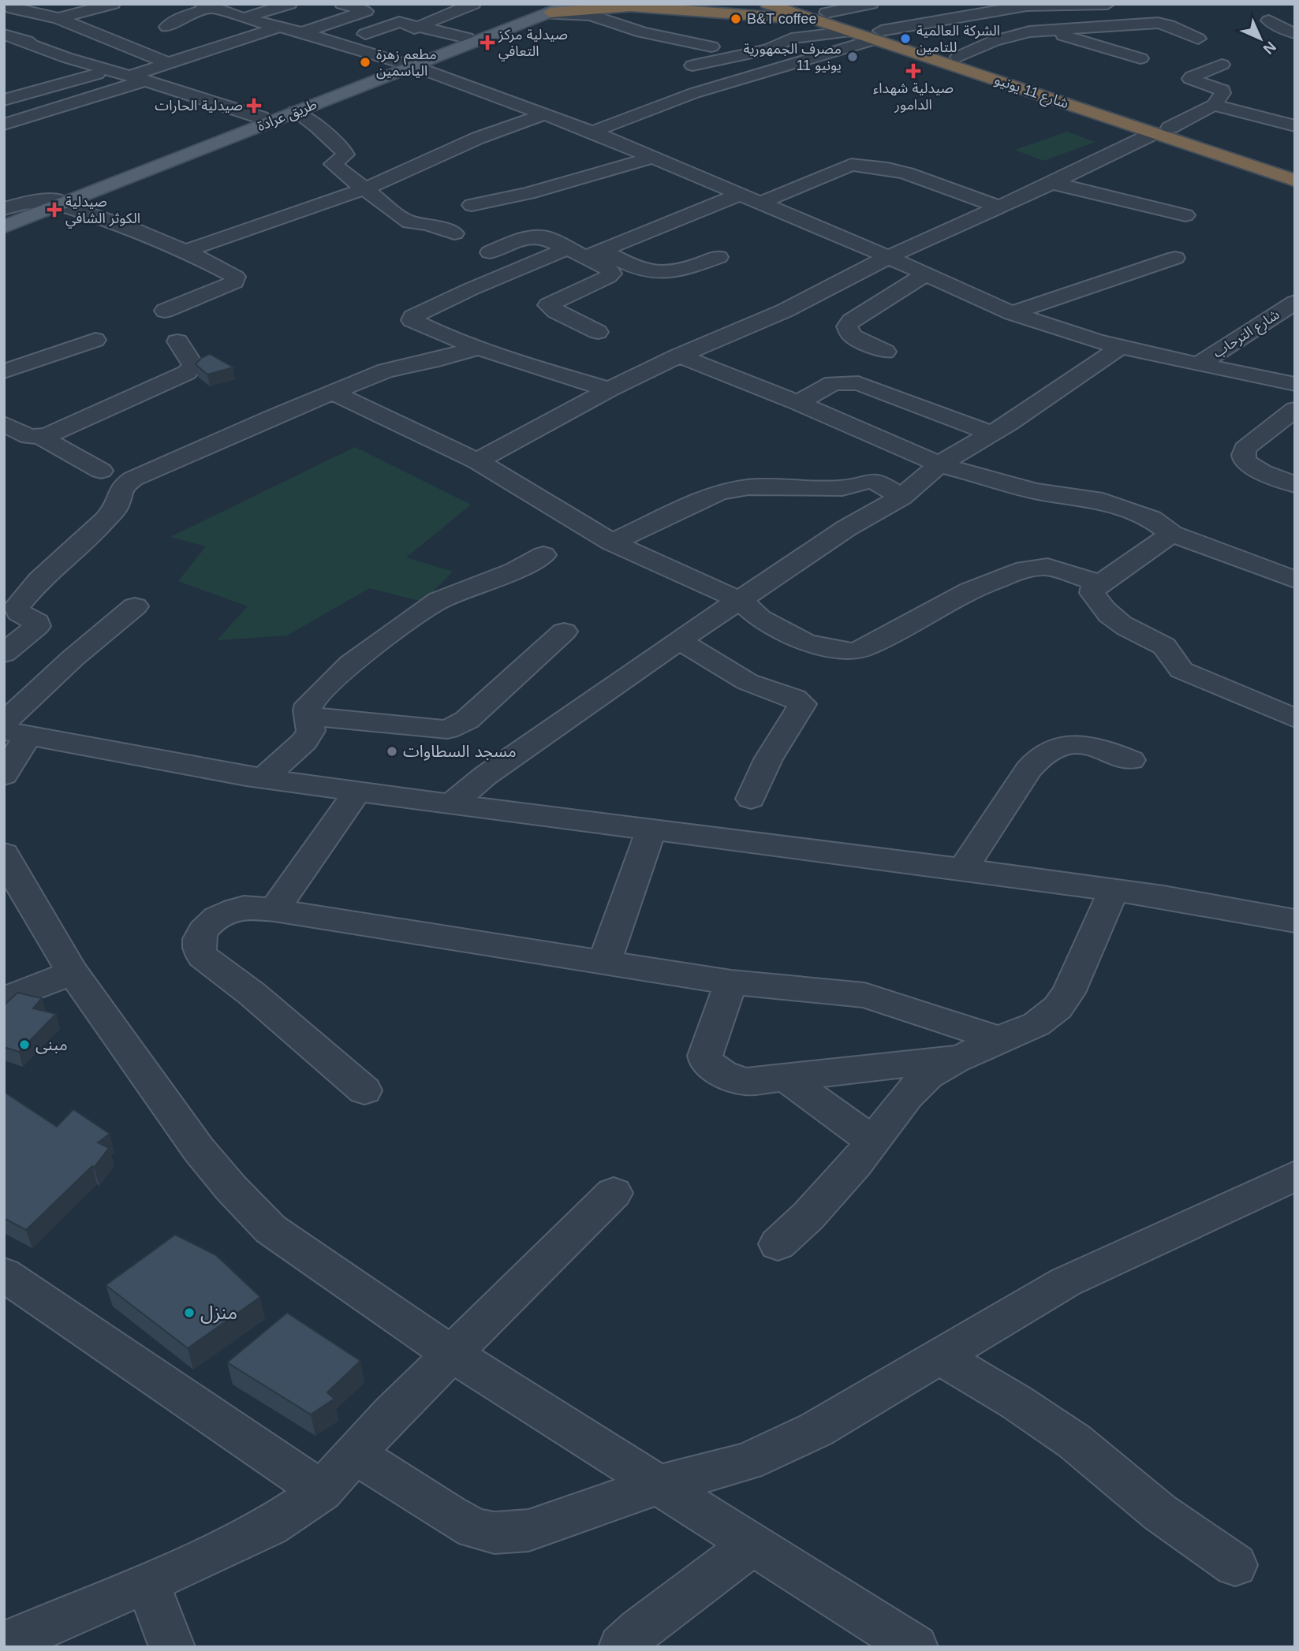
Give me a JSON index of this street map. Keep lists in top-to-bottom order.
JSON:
{
  "streets": {
    "highway": ["شارع 11 يونيو"],
    "main road": ["طريق عرادة"],
    "street": ["شارع الترحاب"]
  },
  "places": {
    "other": [
      "B&T coffee",
      "الشركة العالمية للتامين",
      "مصرف الجمهورية 11 يونيو",
      "مطعم زهرة الياسمين",
      "مسجد السطاوات",
      "مبنى",
      "منزل"
    ],
    "health": [
      "صيدلية مركز التعافي",
      "صيدلية شهداء الدامور",
      "صيدلية الحارات",
      "صيدلية الكوثر الشافي"
    ]
  },
  "north": "bottom right"
}
